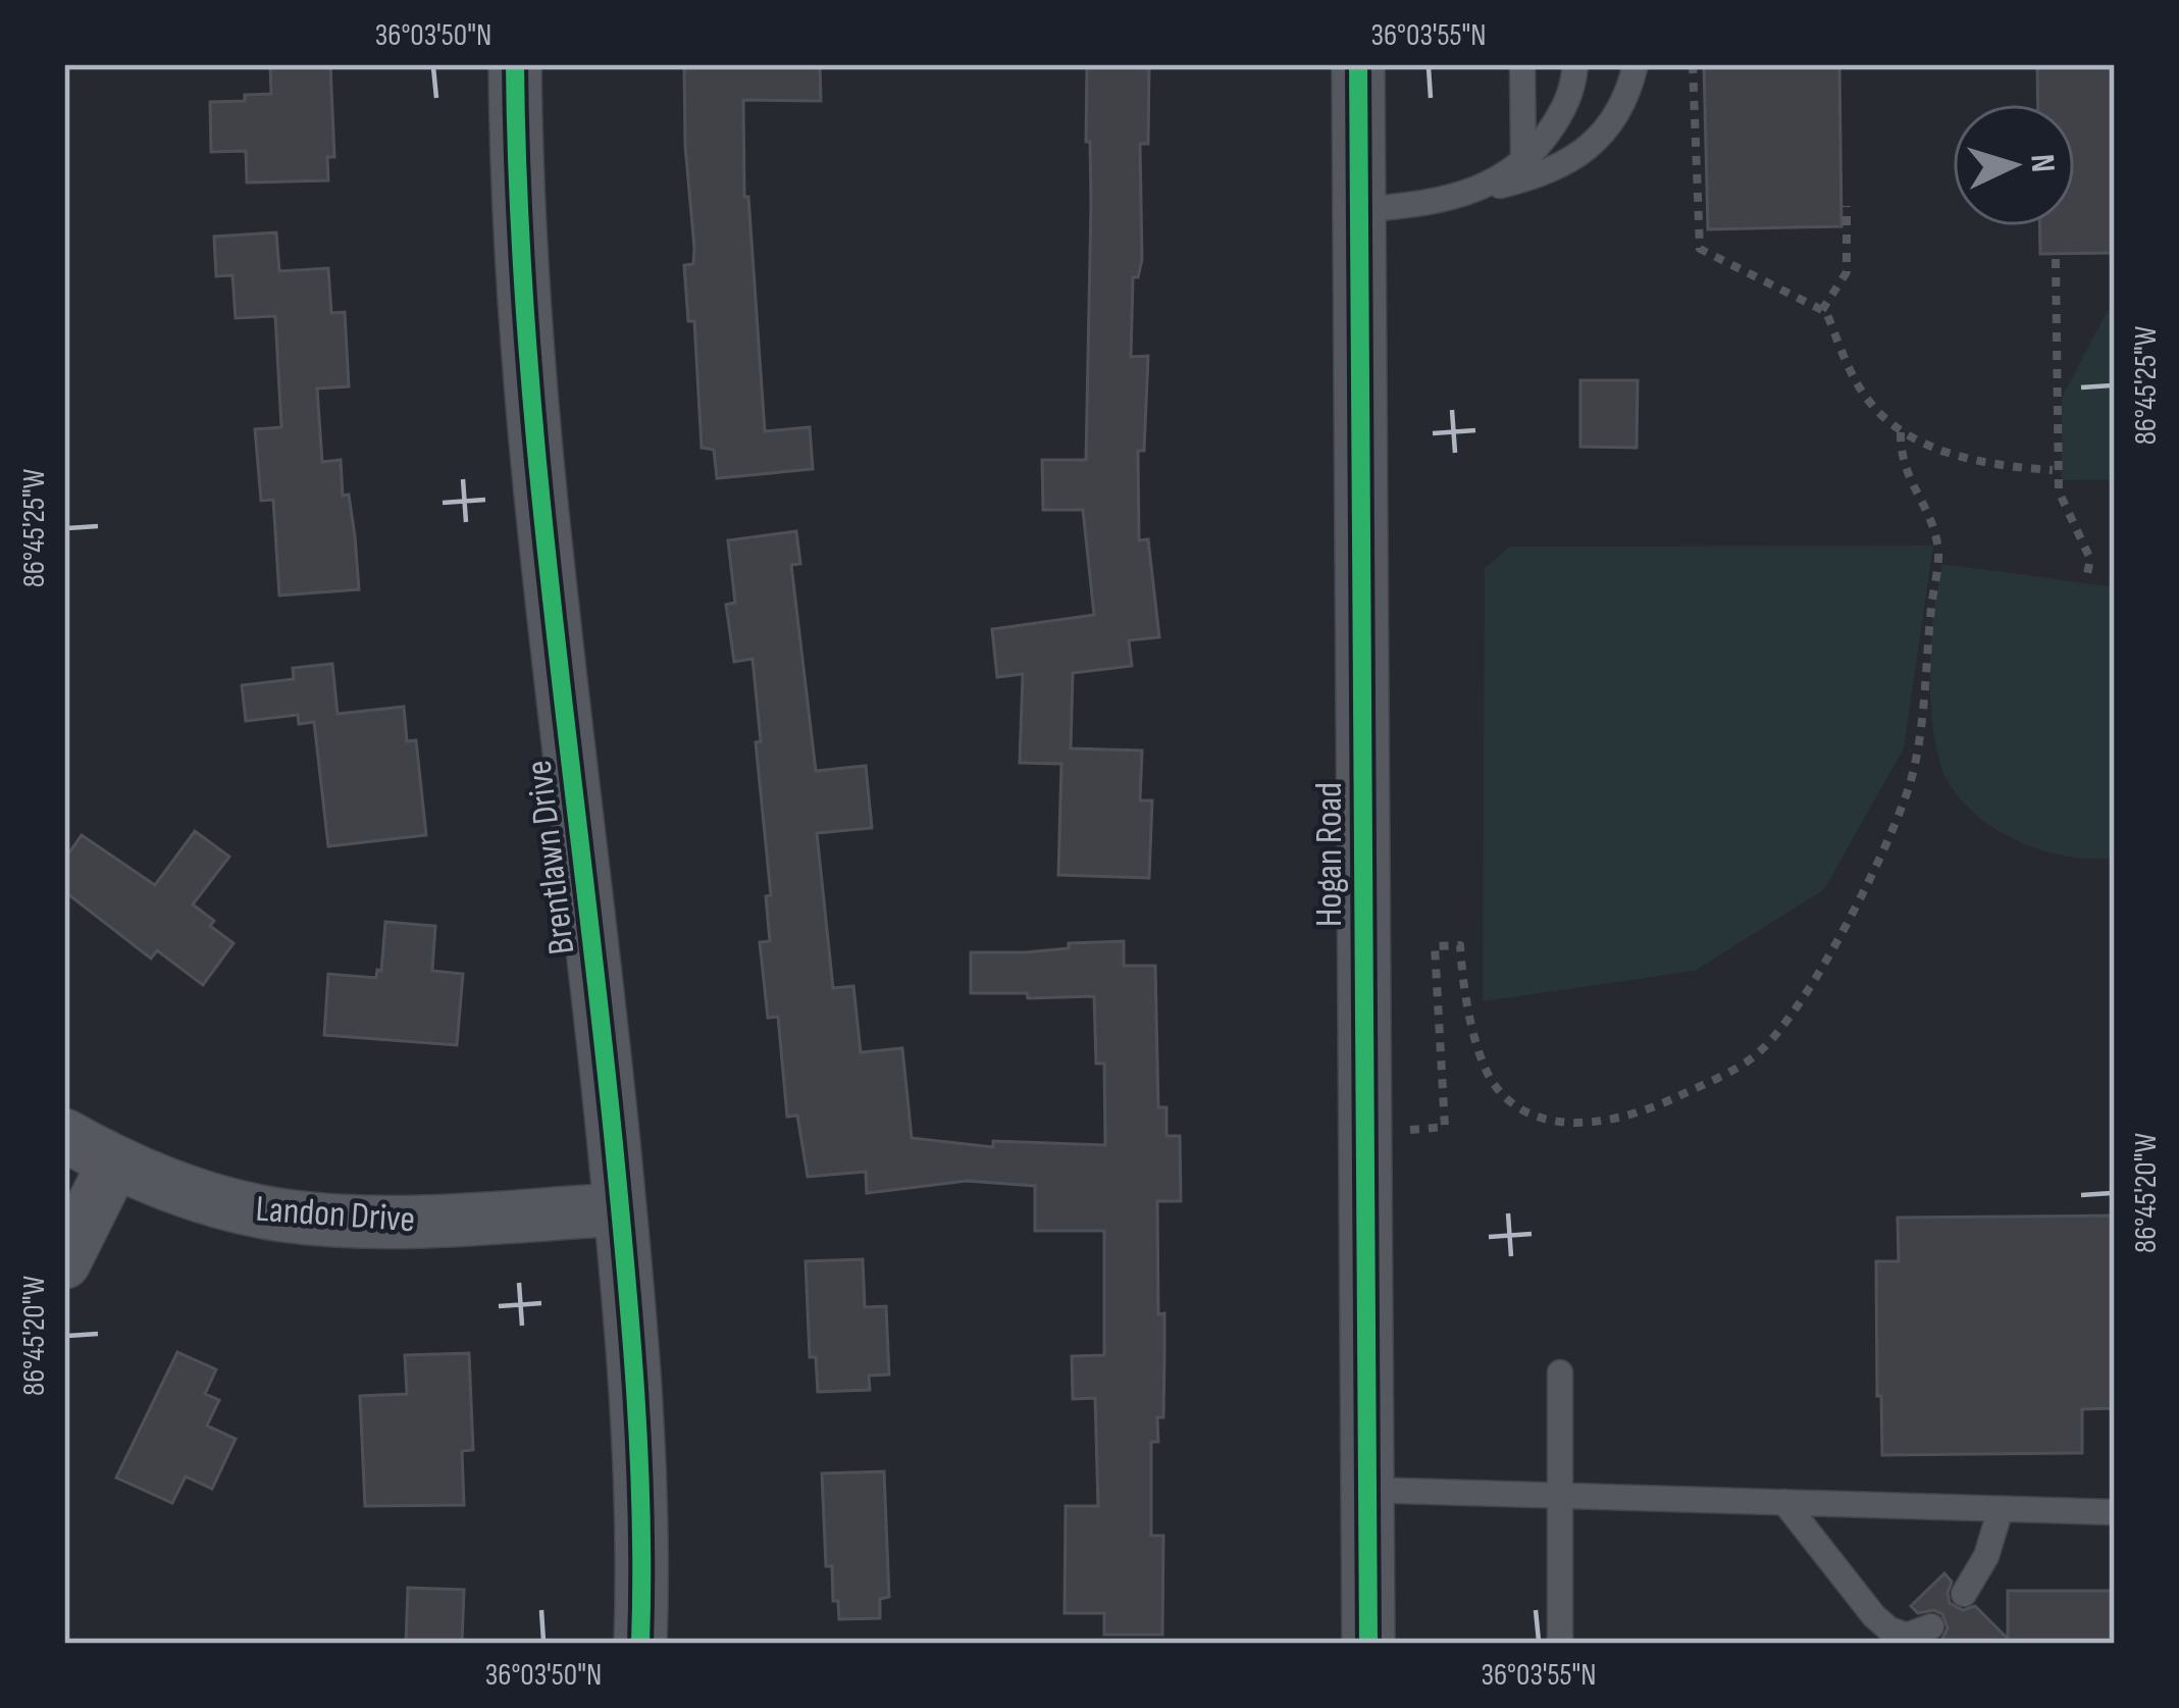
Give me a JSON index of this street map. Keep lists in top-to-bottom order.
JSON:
{
  "streets": {
    "street": ["Hogan Road", "Brentlawn Drive", "Landon Drive"]
  },
  "crossings": [
    ["Brentlawn Drive", "Landon Drive"]
  ],
  "north": "right",
  "coordinates": [
    "36°03'50\"N",
    "36°03'55\"N",
    "86°45'25\"W",
    "86°45'20\"W"
  ]
}
